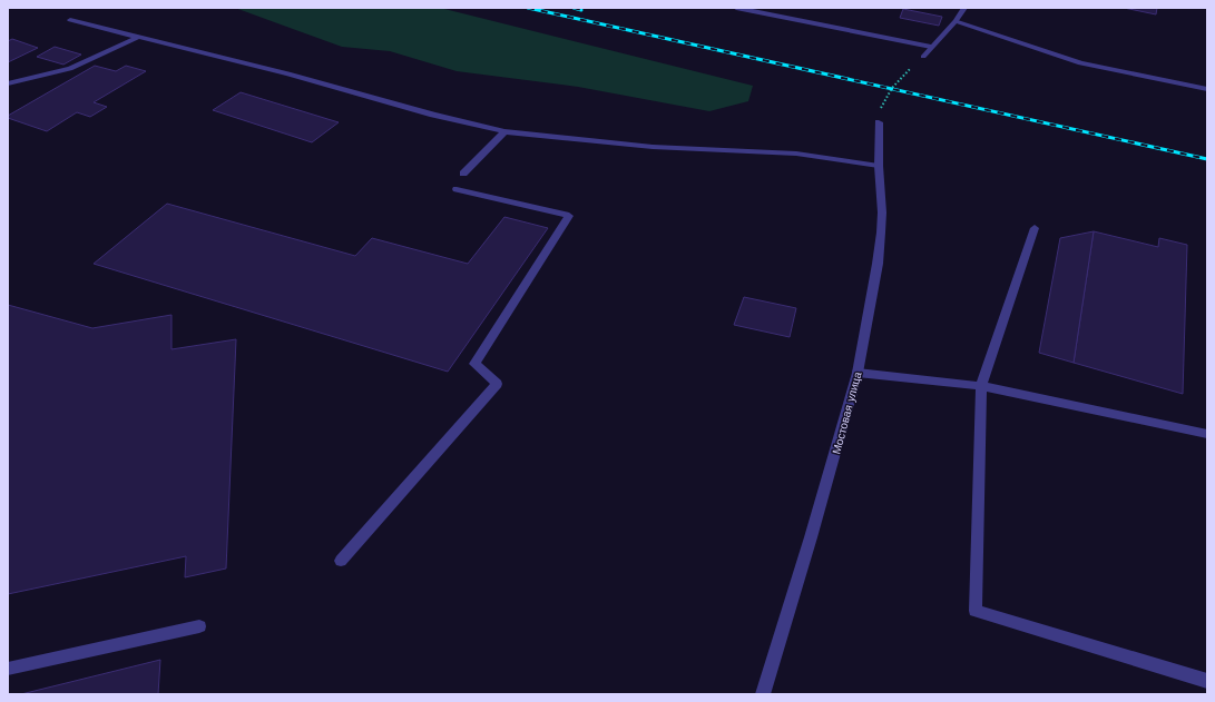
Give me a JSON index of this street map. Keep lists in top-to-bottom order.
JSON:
{
  "streets": {
    "street": ["Мостовая улица"]
  }
}
